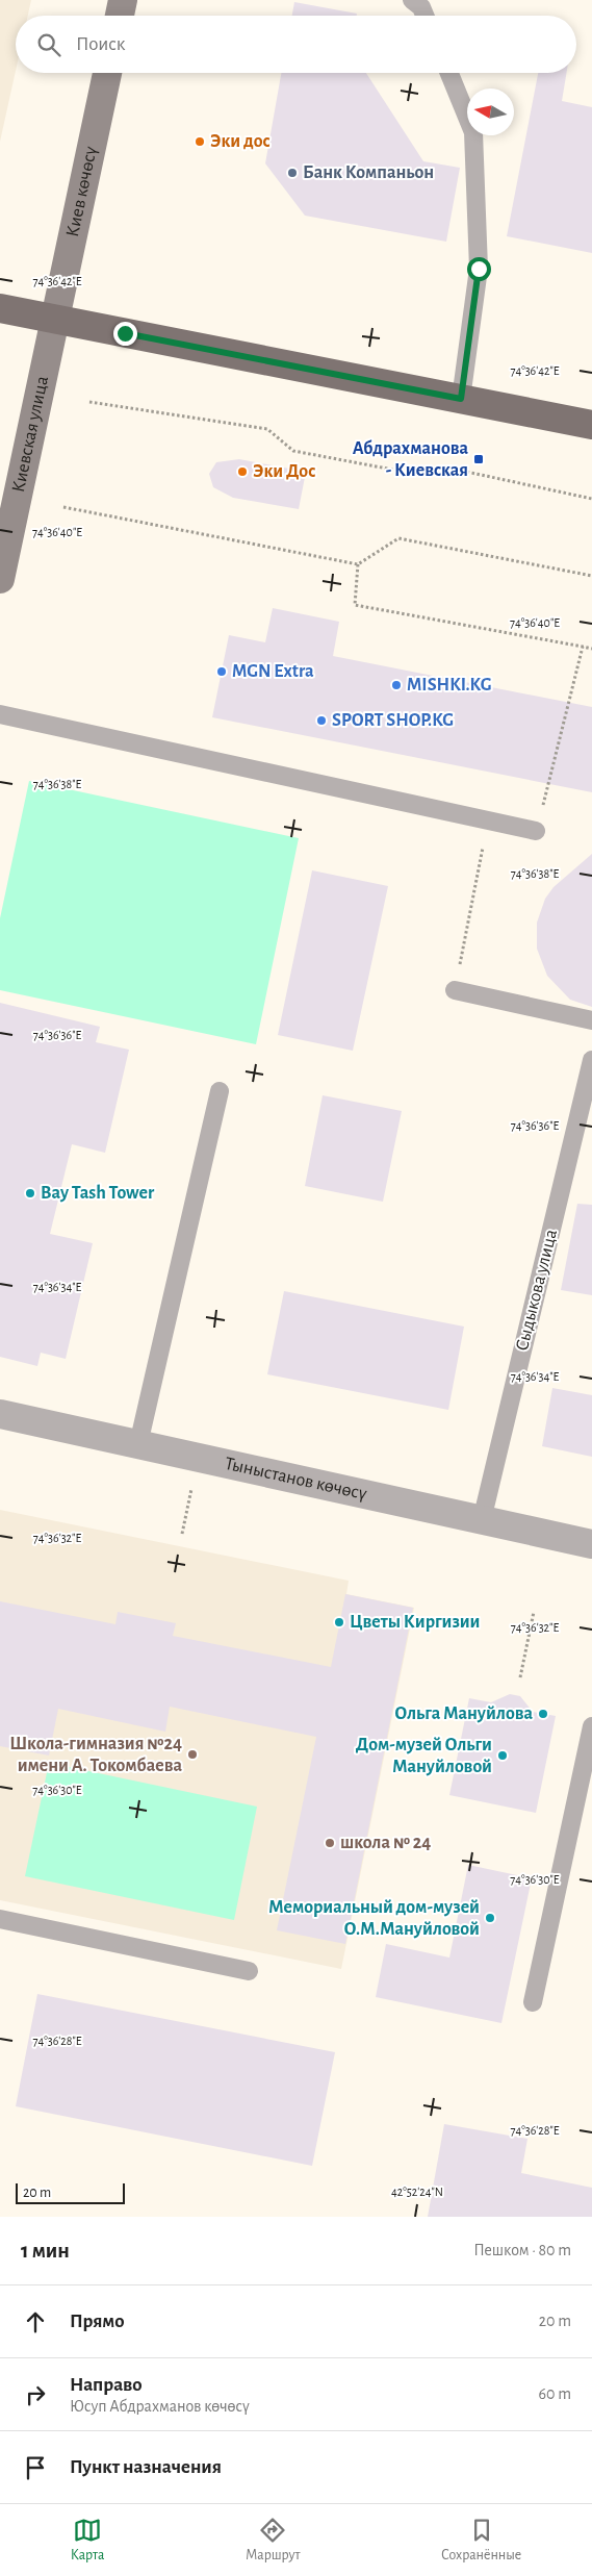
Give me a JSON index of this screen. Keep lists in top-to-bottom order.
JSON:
{
  "streets": {
    "main road": ["Киев көчөсү", "Киевская улица"],
    "street": ["Тыныстанов көчөсү"],
    "lane": ["Сыдыкова улица"]
  },
  "crossings": [
    ["Киев көчөсү", "Киевская улица"],
    ["Сыдыкова улица", "Тыныстанов көчөсү"]
  ],
  "places": {
    "other": [
      "Эки дос",
      "Банк Компаньон",
      "Эки Дос",
      "MGN Extra",
      "MISHKI.KG",
      "SPORT SHOP.KG",
      "Bay Tash Tower",
      "Цветы Киргизии",
      "Ольга Мануйлова",
      "Школа-гимназия №24 имени А. Токомбаева",
      "Дом-музей Ольги Мануйловой",
      "школа № 24",
      "Мемориальный дом-музей О.М.Мануйловой"
    ],
    "transit": ["Абдрахманова - Киевская"]
  },
  "scale_bar": "20 m",
  "north": "left",
  "page": {
    "search": "Поиск",
    "scale": "20 m",
    "heading": ["1 мин", "Пешком · 80 m"],
    "list": [
      ["Прямо", "20 m"],
      ["Направо", "Юсуп Абдрахманов көчөсү", "60 m"],
      "Пункт назначения"
    ],
    "nav": ["Карта", "Маршрут", "Сохранённые"]
  },
  "coordinates": [
    "74°36'42\"E",
    "74°36'40\"E",
    "74°36'38\"E",
    "74°36'36\"E",
    "74°36'34\"E",
    "74°36'32\"E",
    "74°36'30\"E",
    "74°36'28\"E",
    "42°52'24\"N"
  ]
}
